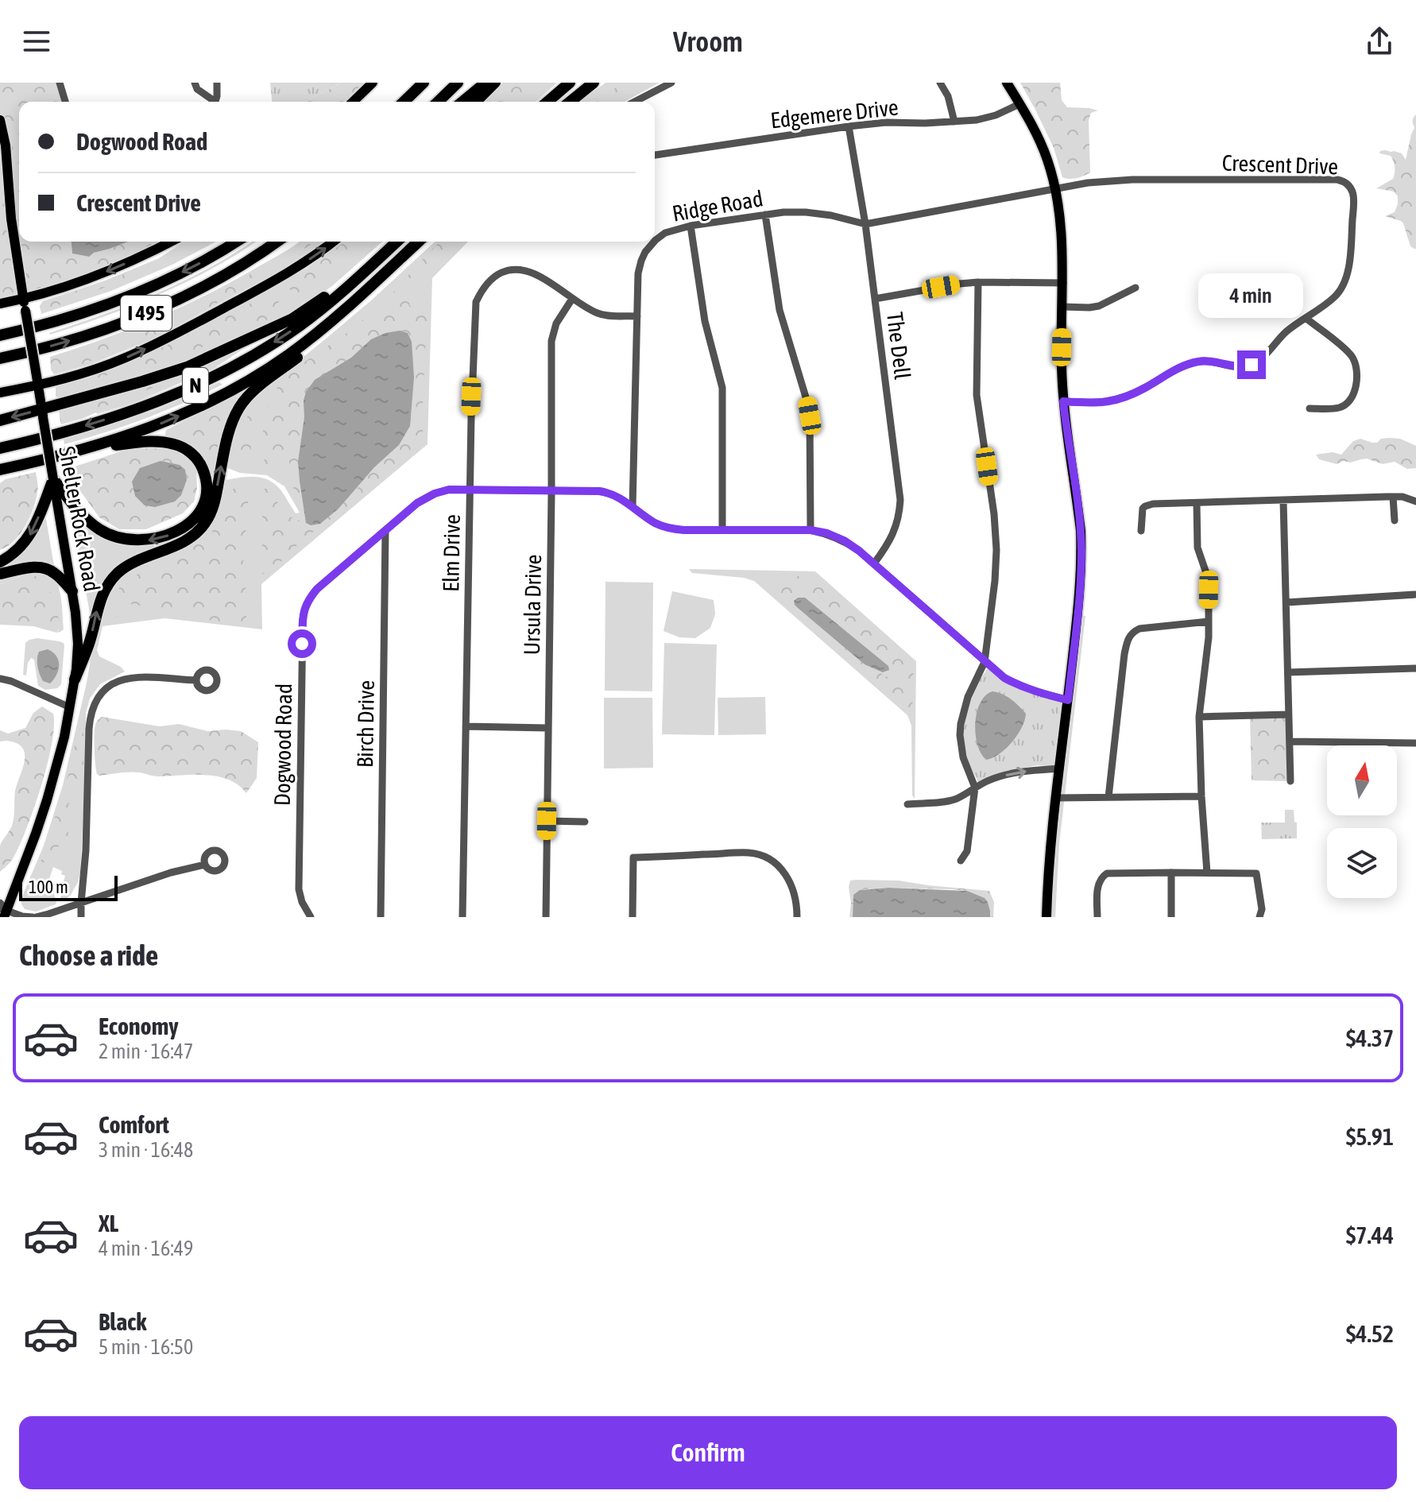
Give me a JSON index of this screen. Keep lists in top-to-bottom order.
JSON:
{
  "streets": {
    "highway": ["I 495", "N"],
    "main road": ["Shelter Rock Road"],
    "street": [
      "Edgemere Drive",
      "Crescent Drive",
      "Ridge Road",
      "The Dell",
      "Elm Drive",
      "Ursula Drive",
      "Birch Drive",
      "Dogwood Road"
    ]
  },
  "crossings": [
    ["Edgemere Drive", "The Dell"],
    ["Crescent Drive", "Ridge Road"],
    ["Ridge Road", "The Dell"],
    ["Ridge Road", "Elm Drive"],
    ["Ridge Road", "Dogwood Road"],
    ["The Dell", "Dogwood Road"],
    ["Elm Drive", "Ursula Drive"],
    ["Elm Drive", "Dogwood Road"],
    ["Ursula Drive", "Dogwood Road"],
    ["Birch Drive", "Dogwood Road"]
  ],
  "scale_bar": "100 m",
  "north": "top",
  "page": {
    "header": "Vroom",
    "banner": ["Dogwood Road", "Crescent Drive"],
    "bubble": "4 min",
    "scale": "100 m",
    "heading": "Choose a ride",
    "list": [
      {
        "name": "Economy",
        "note": "2 min · 16:47",
        "value": "$4.37"
      },
      {
        "name": "Comfort",
        "note": "3 min · 16:48",
        "value": "$5.91"
      },
      {
        "name": "XL",
        "note": "4 min · 16:49",
        "value": "$7.44"
      },
      {
        "name": "Black",
        "note": "5 min · 16:50",
        "value": "$4.52"
      }
    ],
    "buttons": "Confirm"
  }
}
